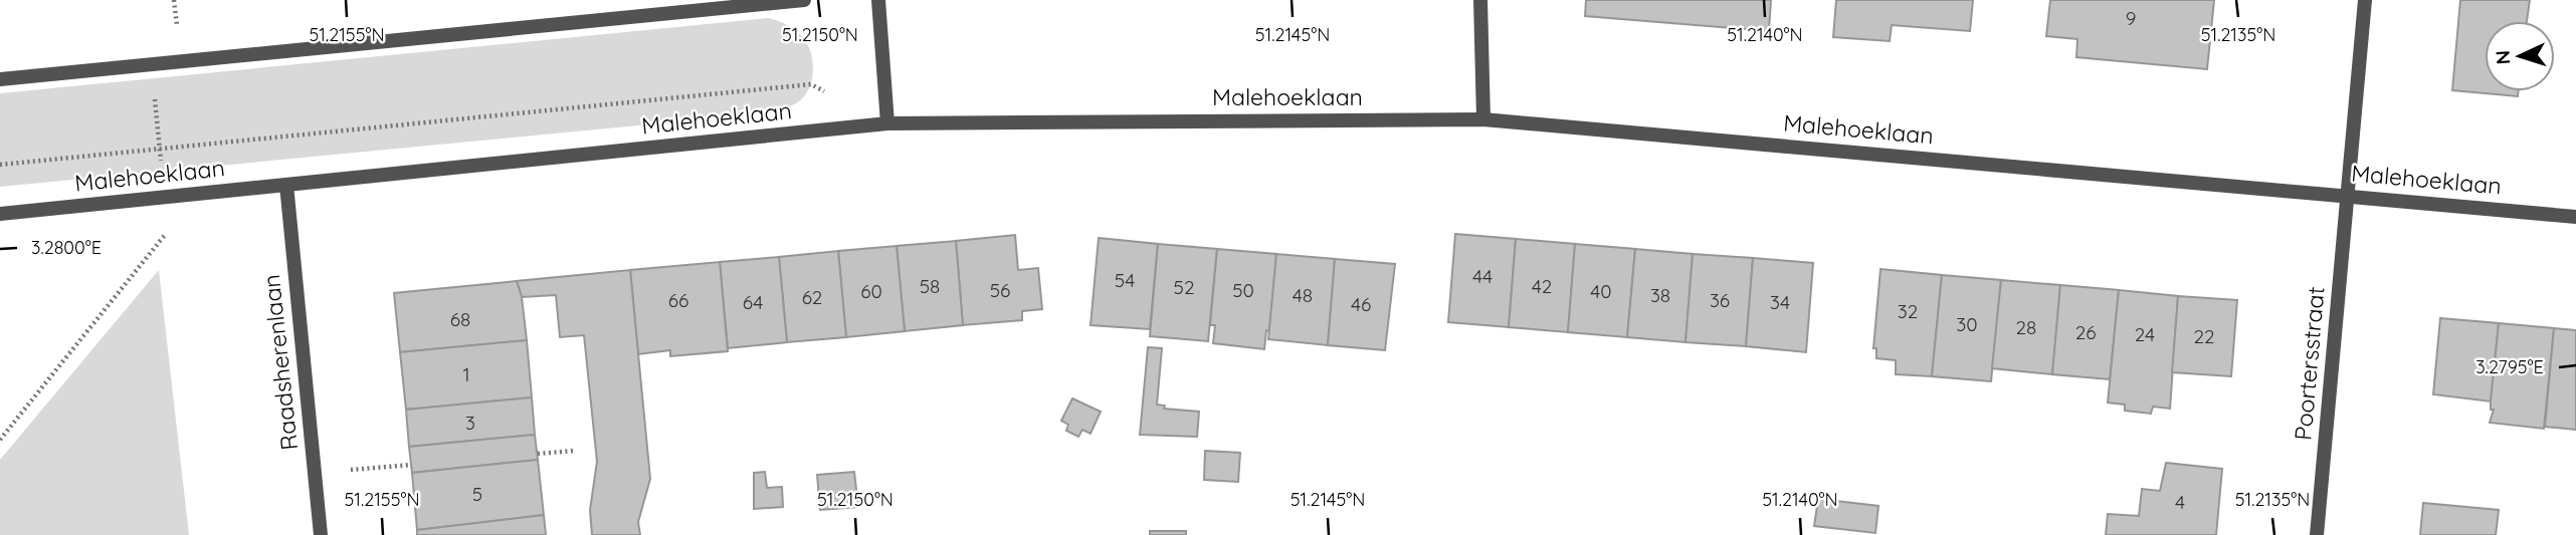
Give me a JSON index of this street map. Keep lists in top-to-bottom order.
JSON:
{
  "streets": {
    "street": ["Malehoeklaan", "Raadsherenlaan", "Poortersstraat"]
  },
  "crossings": [
    ["Malehoeklaan", "Raadsherenlaan"],
    ["Malehoeklaan", "Poortersstraat"]
  ],
  "house_numbers": [
    "9",
    "44",
    "54",
    "58",
    "42",
    "52",
    "56",
    "50",
    "60",
    "40",
    "48",
    "38",
    "62",
    "66",
    "36",
    "64",
    "34",
    "46",
    "32",
    "68",
    "30",
    "28",
    "26",
    "24",
    "22",
    "1",
    "3",
    "5",
    "4"
  ],
  "north": "left",
  "coordinates": [
    "51.2155°N",
    "51.2150°N",
    "51.2145°N",
    "51.2140°N",
    "51.2135°N",
    "3.2800°E",
    "3.2795°E"
  ]
}
